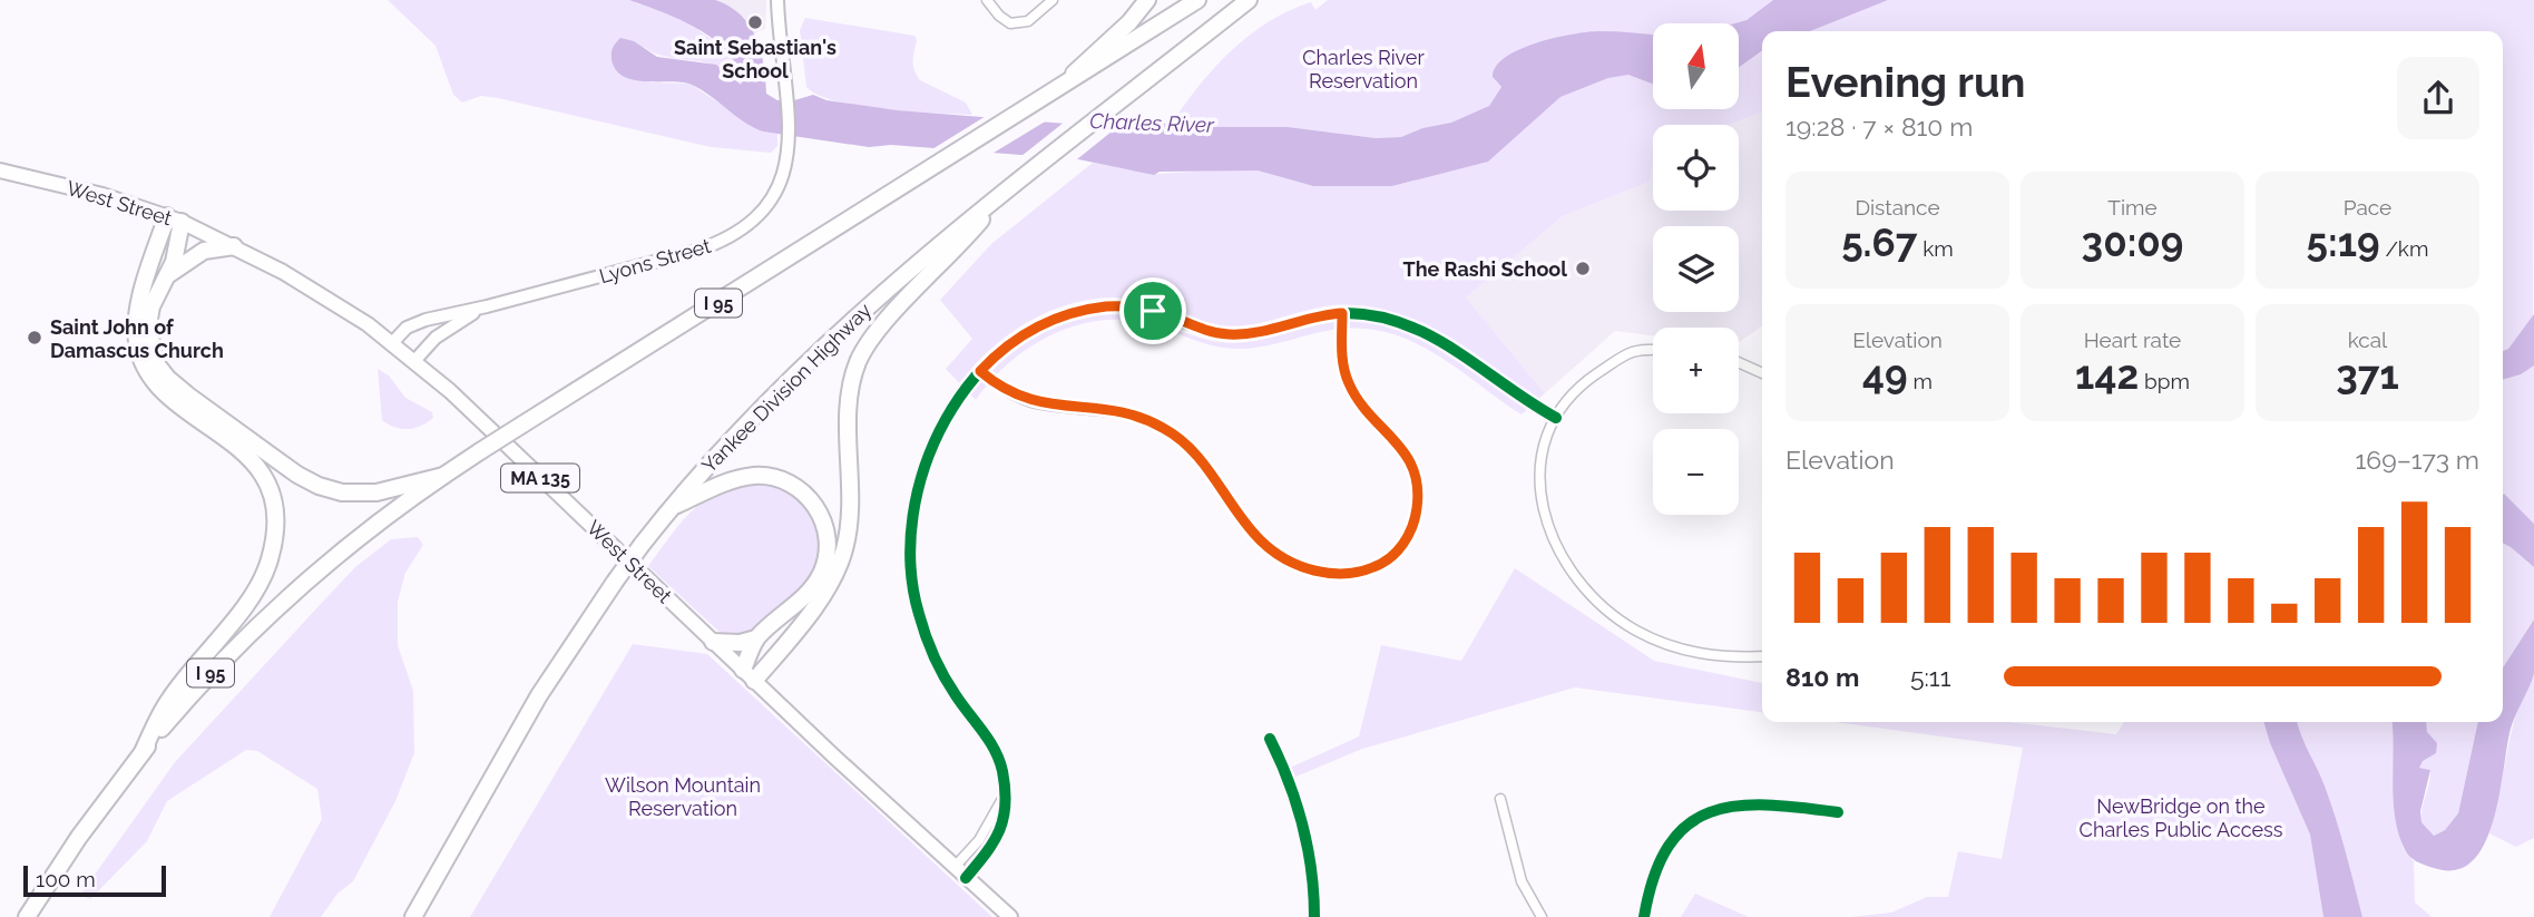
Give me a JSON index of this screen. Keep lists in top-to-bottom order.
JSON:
{
  "streets": {
    "highway": ["I 95", "Yankee Division Highway"],
    "main road": ["West Street", "Lyons Street", "MA 135"]
  },
  "crossings": [
    ["West Street", "Lyons Street"]
  ],
  "water": ["Charles River"],
  "parks": ["Charles River Reservation", "Wilson Mountain Reservation", "NewBridge on the Charles Public Access"],
  "places": ["Saint Sebastian's School", "The Rashi School", "Saint John of Damascus Church"],
  "scale_bar": "100 m",
  "north": "top",
  "page": {
    "map_buttons": ["+", "−"],
    "heading": ["Evening run", "19:28 · 7 × 810 m"],
    "stats": [
      ["Distance", "5.67 km"],
      ["Time", "30:09"],
      ["Pace", "5:19 /km"],
      ["Elevation", "49 m"],
      ["Heart rate", "142 bpm"],
      ["kcal", "371"]
    ],
    "chart": ["Elevation", "169–173 m"],
    "list": [
      {
        "name": "810 m",
        "note": "5:11"
      }
    ],
    "scale": "100 m"
  }
}
